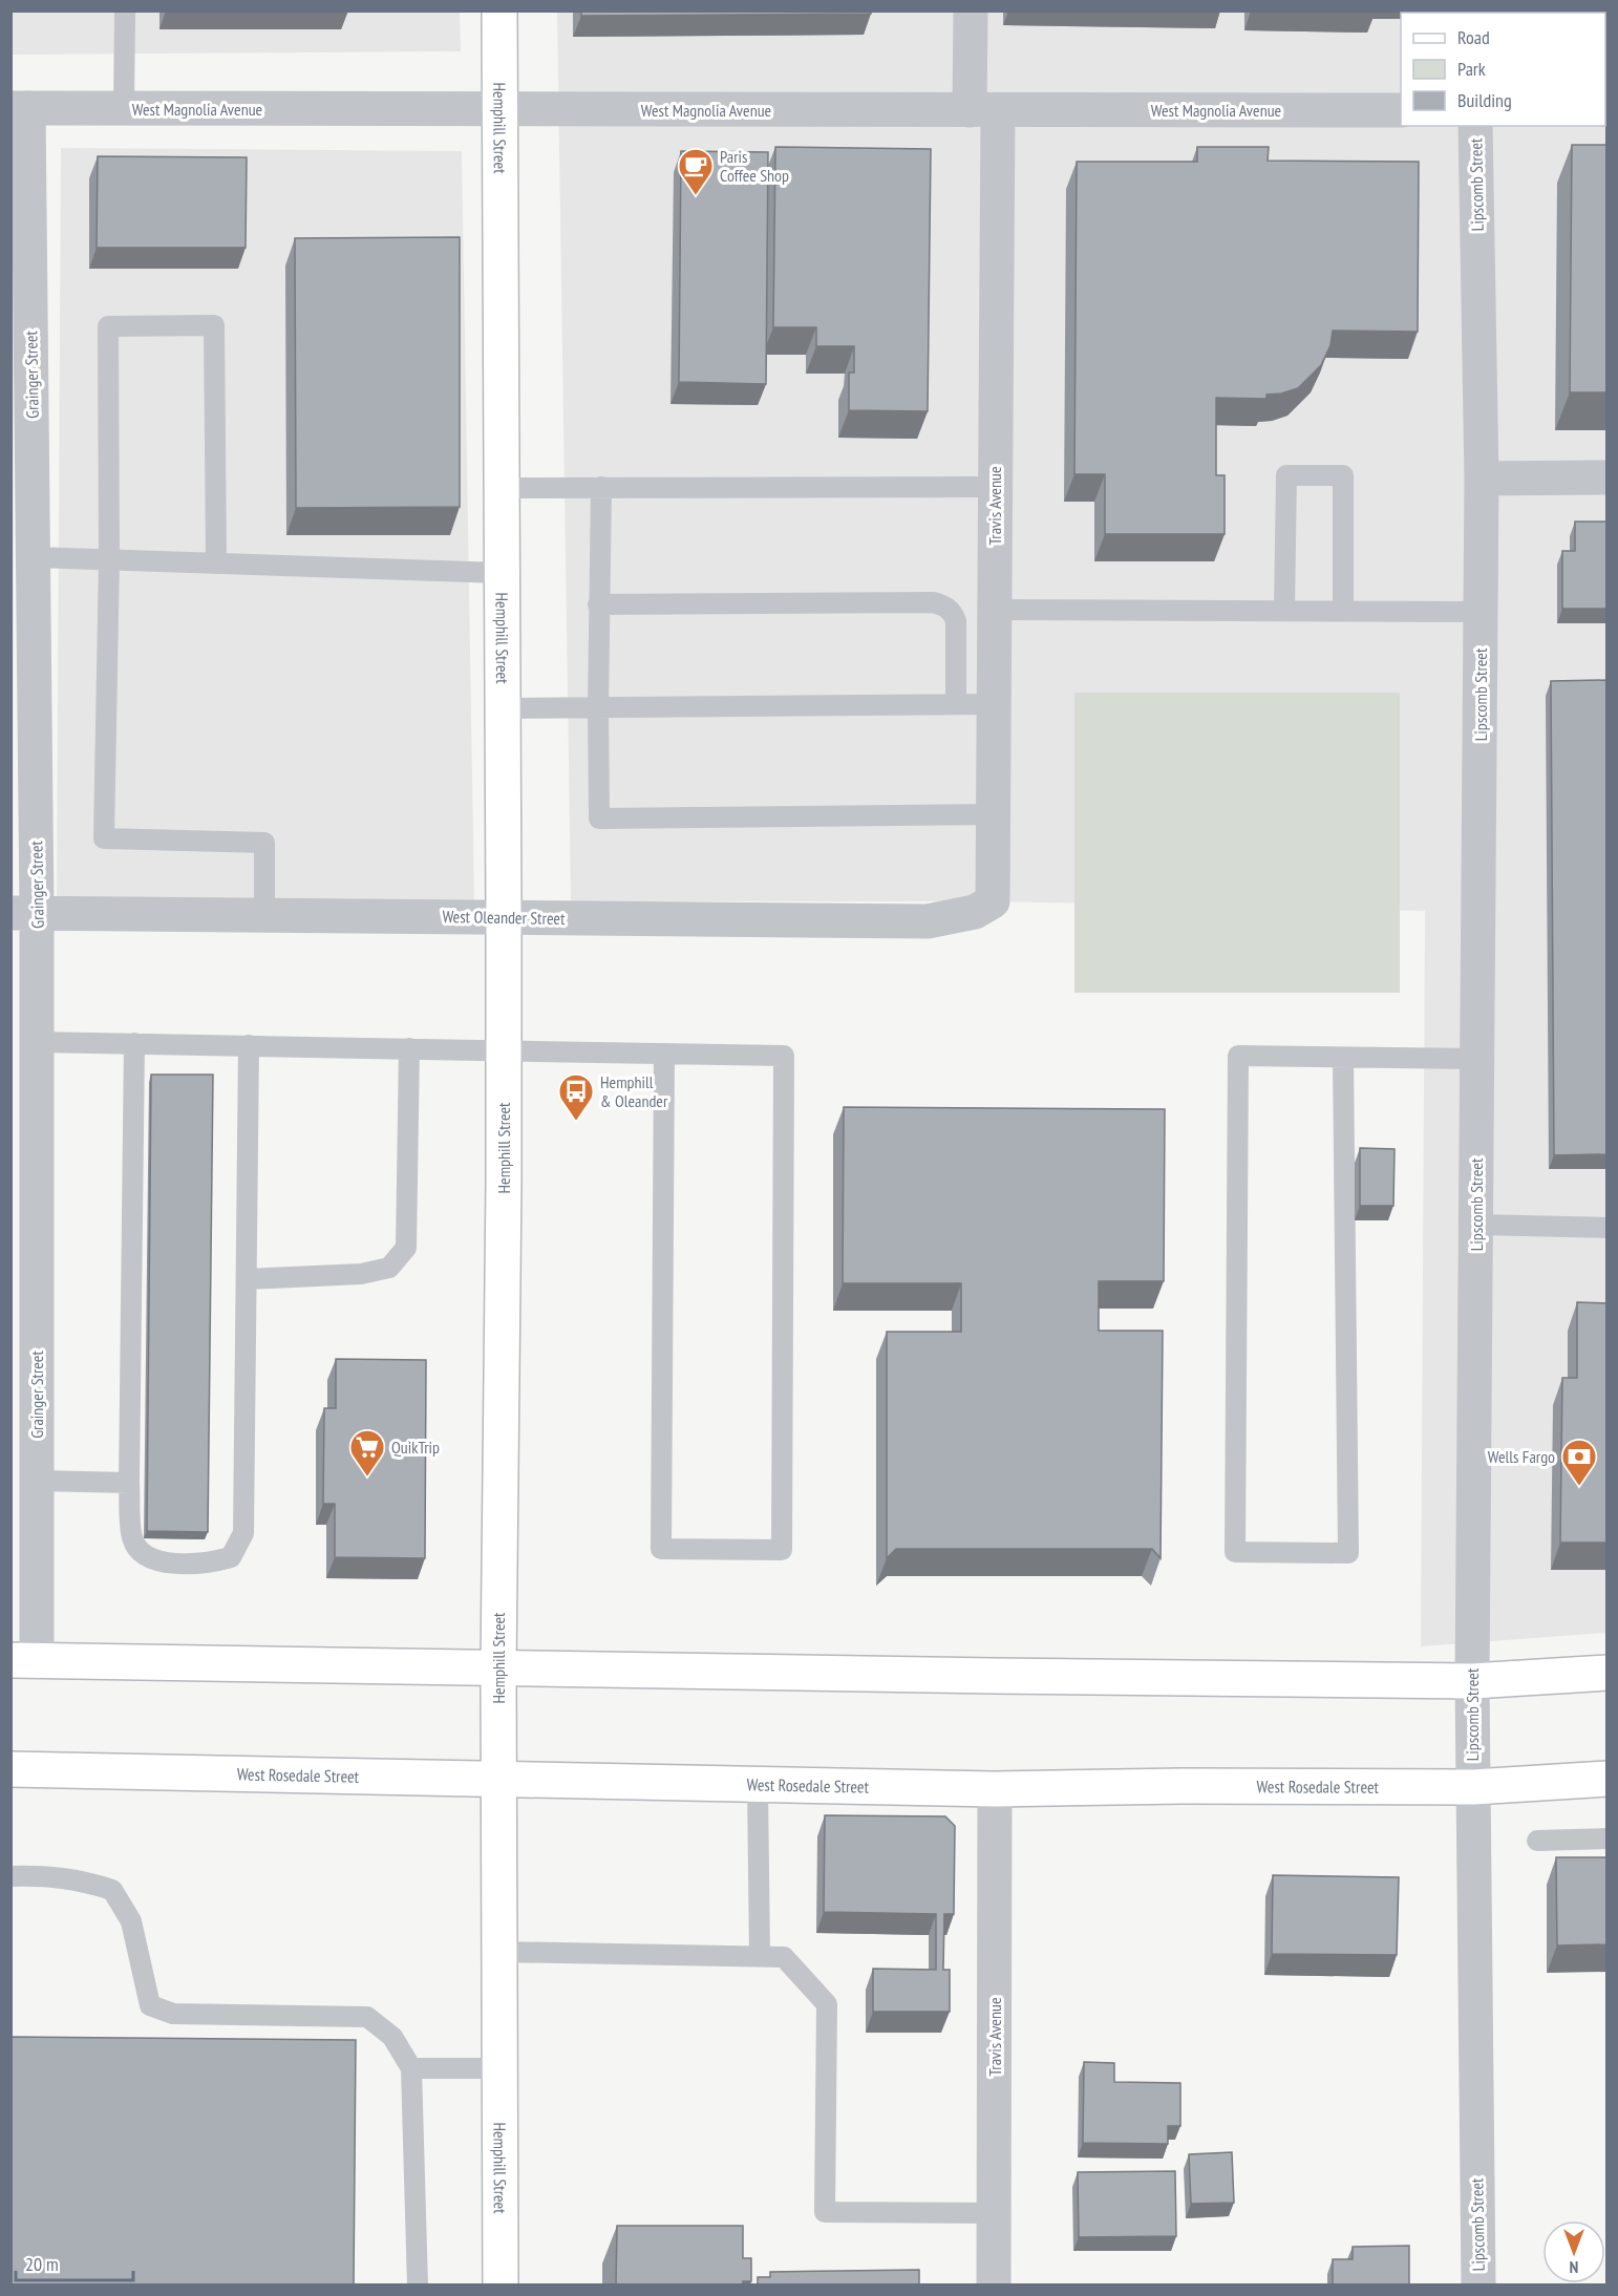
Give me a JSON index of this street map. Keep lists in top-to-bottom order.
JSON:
{
  "streets": {
    "main road": ["Hemphill Street", "West Rosedale Street"],
    "street": [
      "West Magnolia Avenue",
      "Lipscomb Street",
      "Grainger Street",
      "Travis Avenue",
      "West Oleander Street"
    ]
  },
  "crossings": [
    ["West Magnolia Avenue", "Hemphill Street"],
    ["West Magnolia Avenue", "Grainger Street"],
    ["West Magnolia Avenue", "Travis Avenue"],
    ["Hemphill Street", "West Oleander Street"],
    ["Hemphill Street", "West Rosedale Street"],
    ["Lipscomb Street", "West Rosedale Street"],
    ["Grainger Street", "West Oleander Street"],
    ["Travis Avenue", "West Oleander Street"],
    ["Travis Avenue", "West Rosedale Street"]
  ],
  "places": {
    "cafe": ["Paris Coffee Shop"],
    "bus stop": ["Hemphill & Oleander"],
    "supermarket": ["QuikTrip"],
    "bank": ["Wells Fargo"]
  },
  "legend": ["Road", "Park", "Building"],
  "scale_bar": "20 m",
  "north": "bottom"
}
